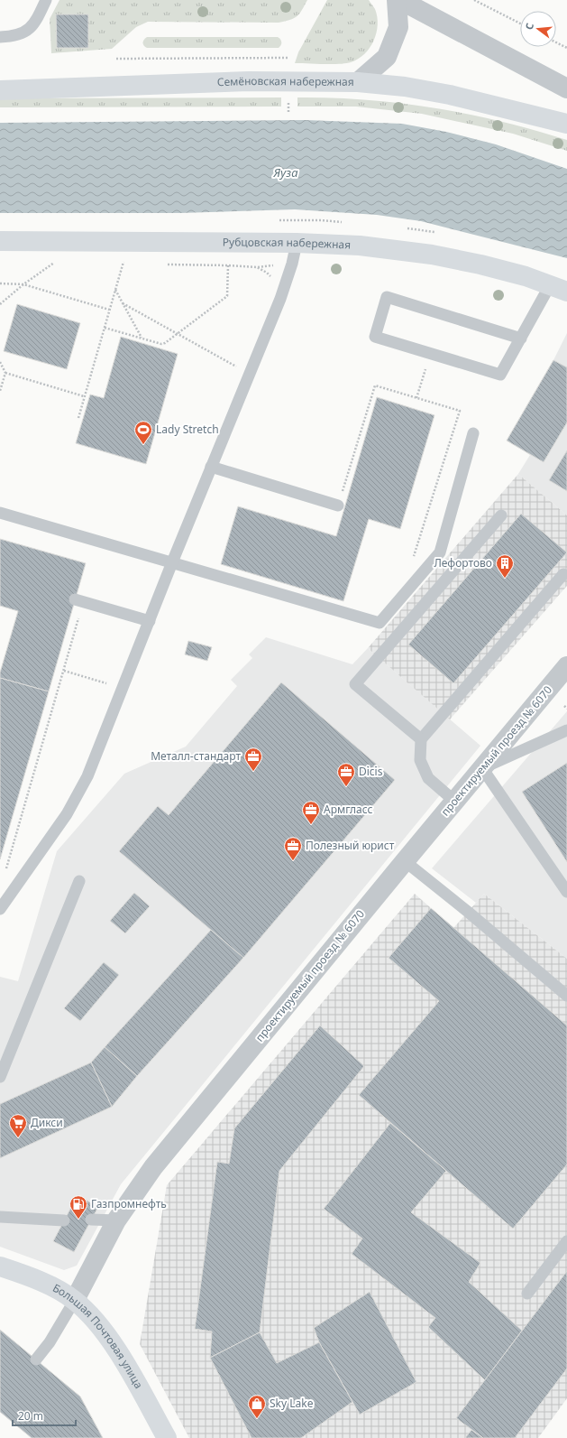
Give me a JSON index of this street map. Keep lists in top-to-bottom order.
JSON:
{
  "streets": {
    "main road": ["Семёновская набережная", "Рубцовская набережная", "Большая Почтовая улица"],
    "street": ["проектируемый проезд № 6070"]
  },
  "crossings": [
    ["проектируемый проезд № 6070", "Большая Почтовая улица"]
  ],
  "water": ["Яуза"],
  "places": {
    "sports": ["Lady Stretch"],
    "building": ["Лефортово"],
    "office": [
      "Металл-стандарт",
      "Dicis",
      "Армгласс",
      "Полезный юрист"
    ],
    "supermarket": ["Дикси"],
    "fuel station": ["Газпромнефть"],
    "shop": ["Sky Lake"]
  },
  "scale_bar": "20 m",
  "north": "left"
}
